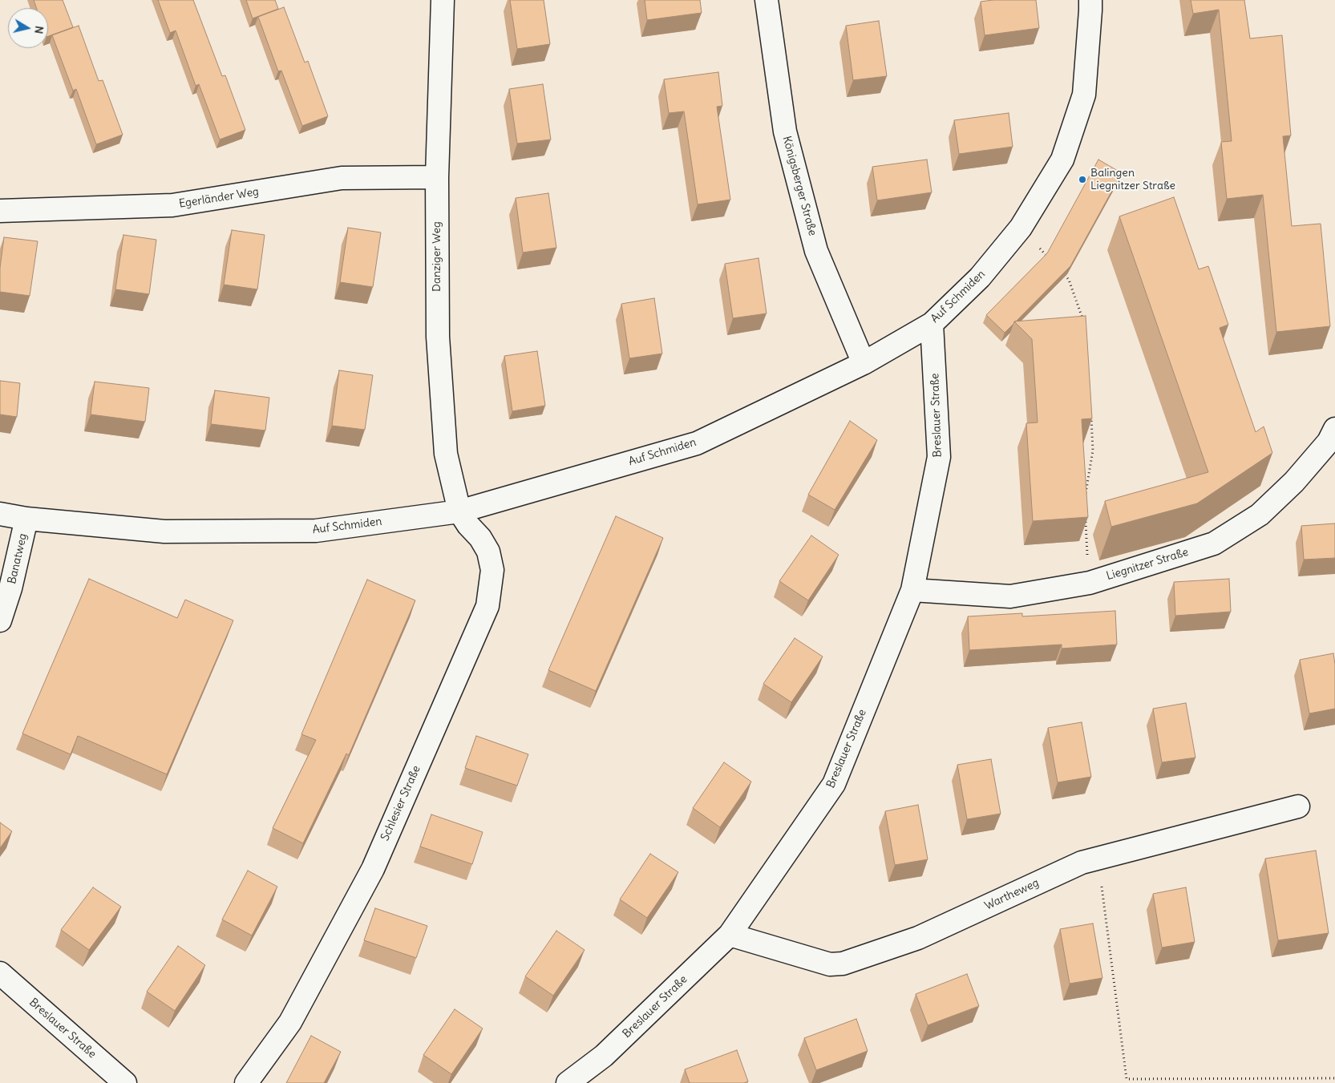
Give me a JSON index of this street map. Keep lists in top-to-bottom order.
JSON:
{
  "streets": {
    "street": [
      "Königsberger Straße",
      "Egerländer Weg",
      "Danziger Weg",
      "Auf Schmiden",
      "Breslauer Straße",
      "Banatweg",
      "Liegnitzer Straße",
      "Schlesier Straße",
      "Wartheweg"
    ]
  },
  "crossings": [
    ["Königsberger Straße", "Auf Schmiden"],
    ["Egerländer Weg", "Danziger Weg"],
    ["Danziger Weg", "Auf Schmiden"],
    ["Danziger Weg", "Schlesier Straße"],
    ["Auf Schmiden", "Breslauer Straße"],
    ["Auf Schmiden", "Banatweg"],
    ["Auf Schmiden", "Schlesier Straße"],
    ["Breslauer Straße", "Liegnitzer Straße"],
    ["Breslauer Straße", "Wartheweg"]
  ],
  "places": ["Balingen Liegnitzer Straße"],
  "north": "right"
}
